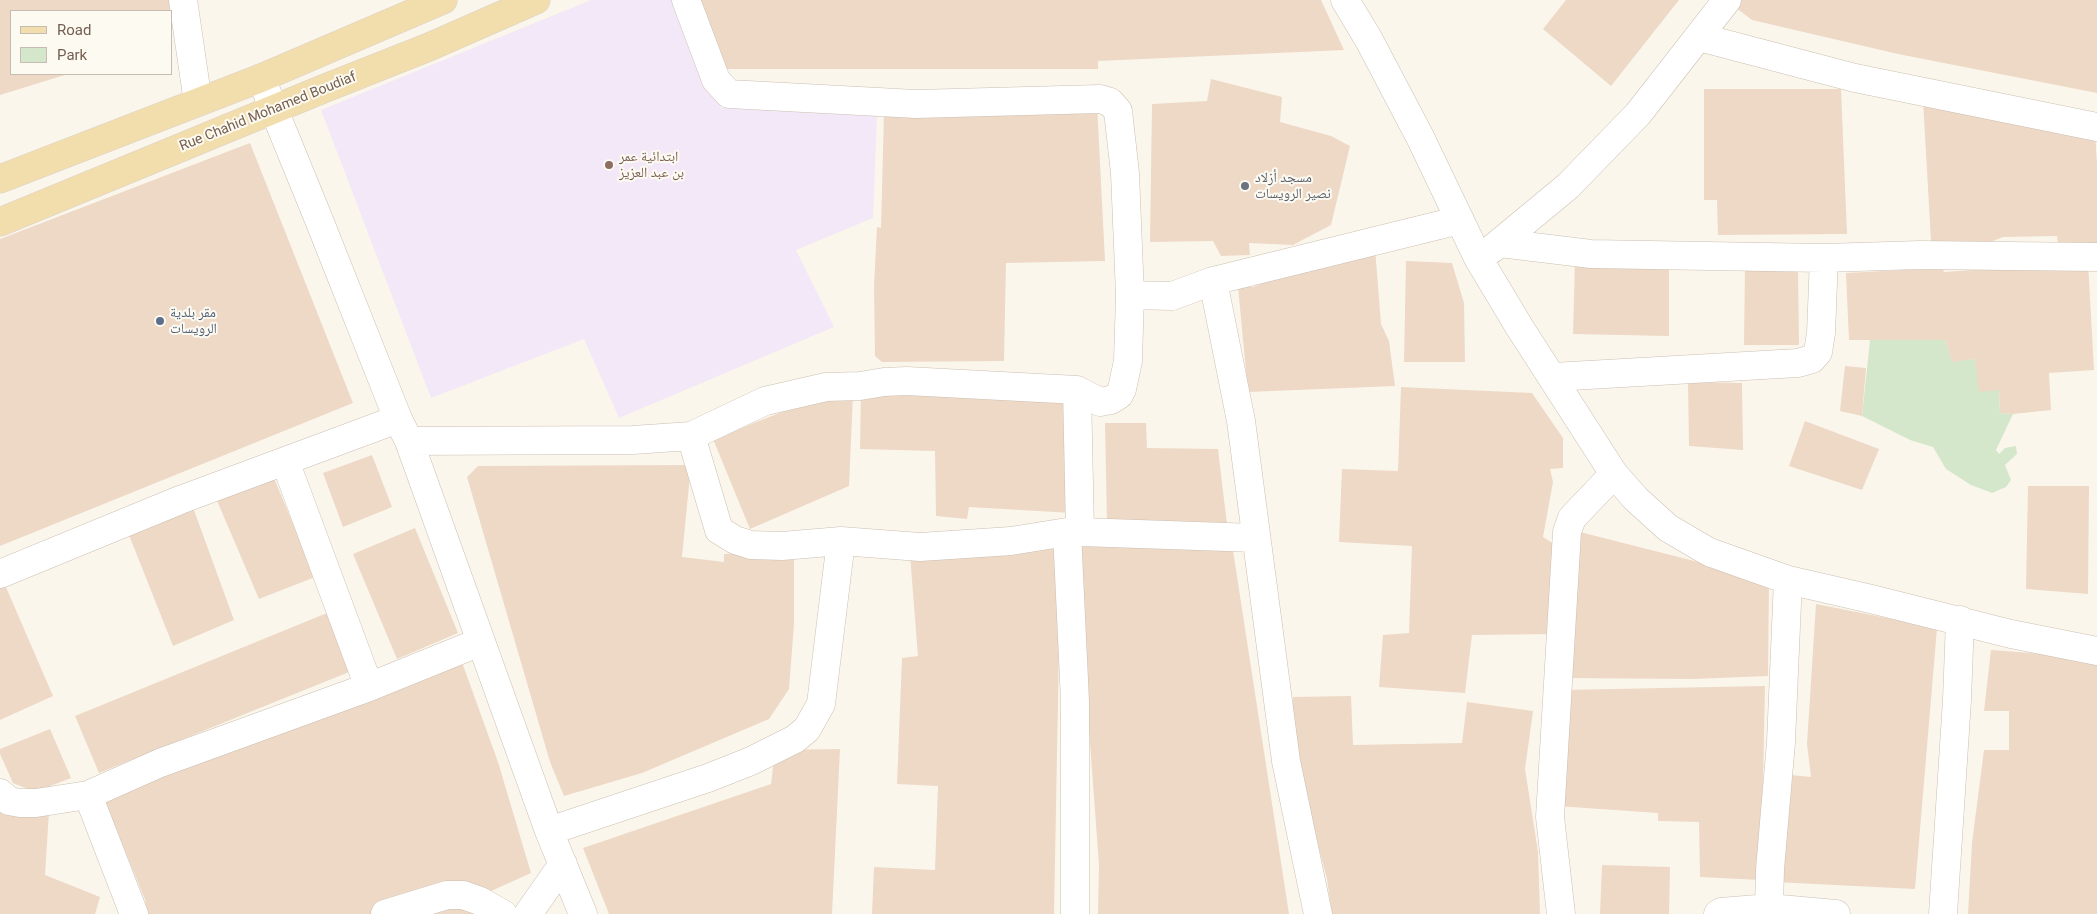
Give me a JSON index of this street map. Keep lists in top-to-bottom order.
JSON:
{
  "streets": {
    "main road": ["Rue Chahid Mohamed Boudiaf"]
  },
  "places": ["ابتدائية عمر بن عبد العزيز", "مسجد أزلاد نصير الرويسات", "مقر بلدية الرويسات"],
  "legend": ["Road", "Park"]
}
